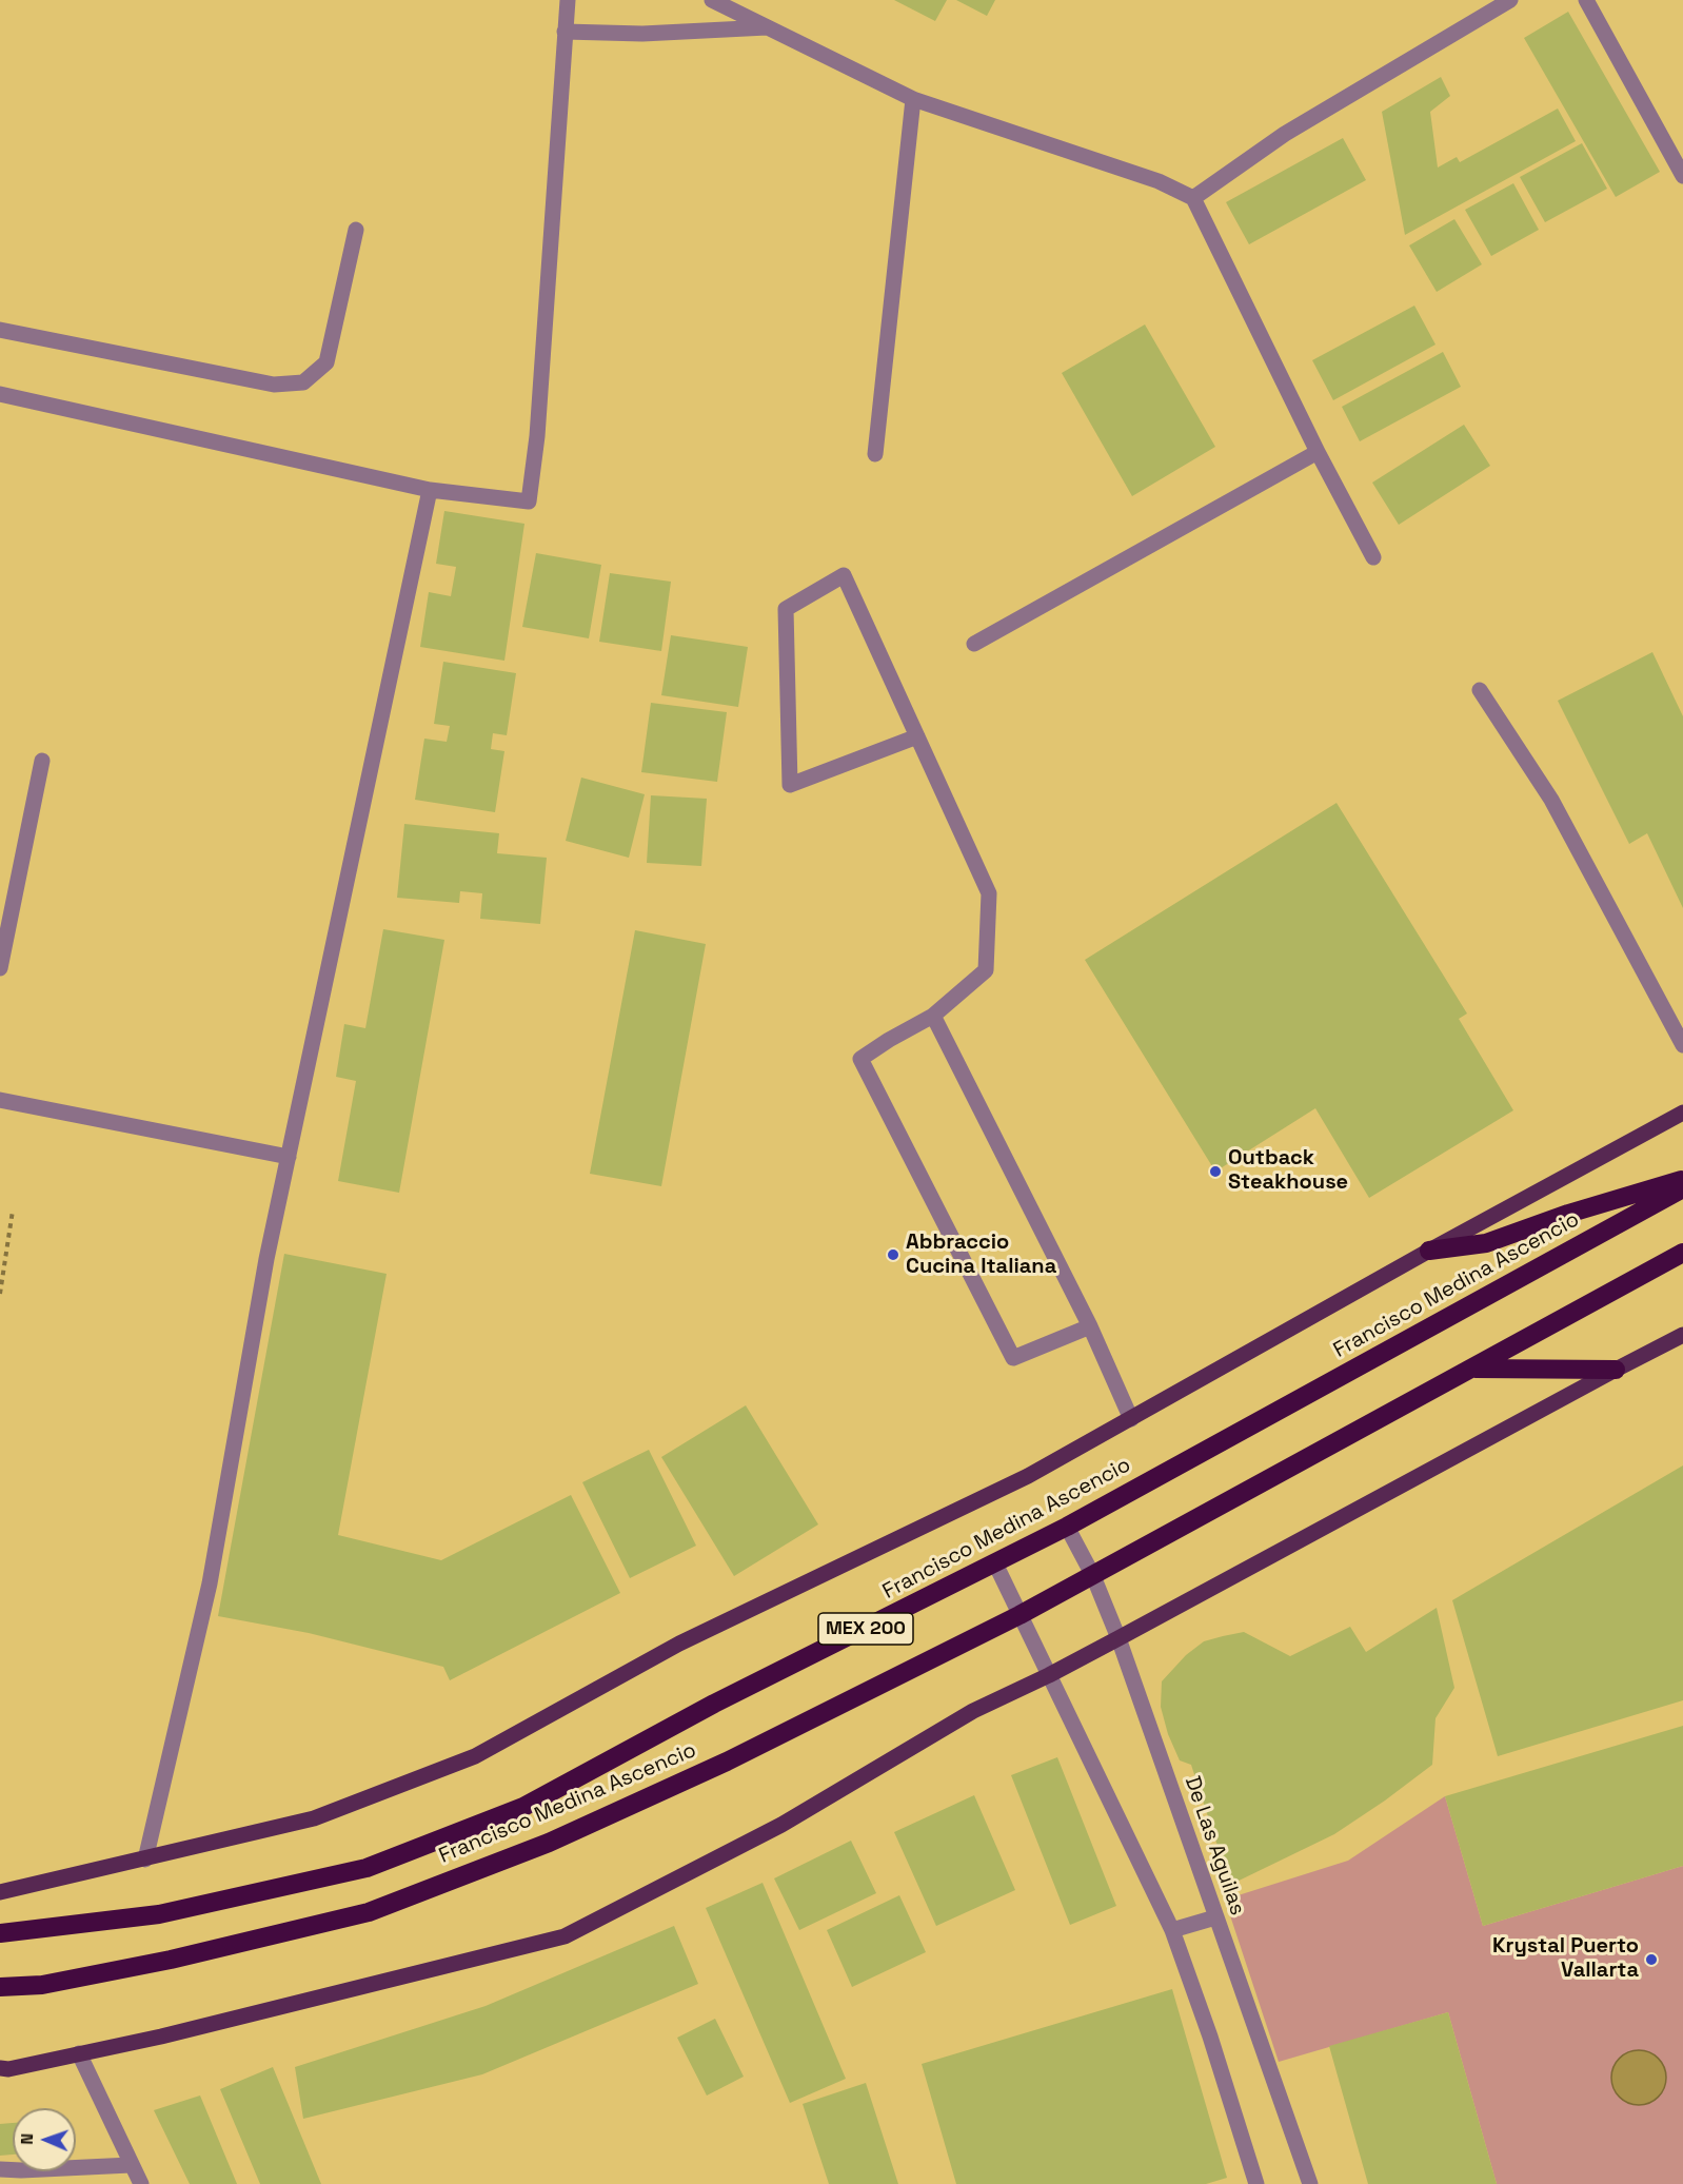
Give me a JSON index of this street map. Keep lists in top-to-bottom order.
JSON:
{
  "streets": {
    "highway": ["Francisco Medina Ascencio", "MEX 200"],
    "street": ["De Las Aguilas"]
  },
  "crossings": [
    ["Francisco Medina Ascencio", "De Las Aguilas"]
  ],
  "places": ["Outback Steakhouse", "Abbraccio Cucina Italiana", "Krystal Puerto Vallarta"],
  "north": "left"
}
